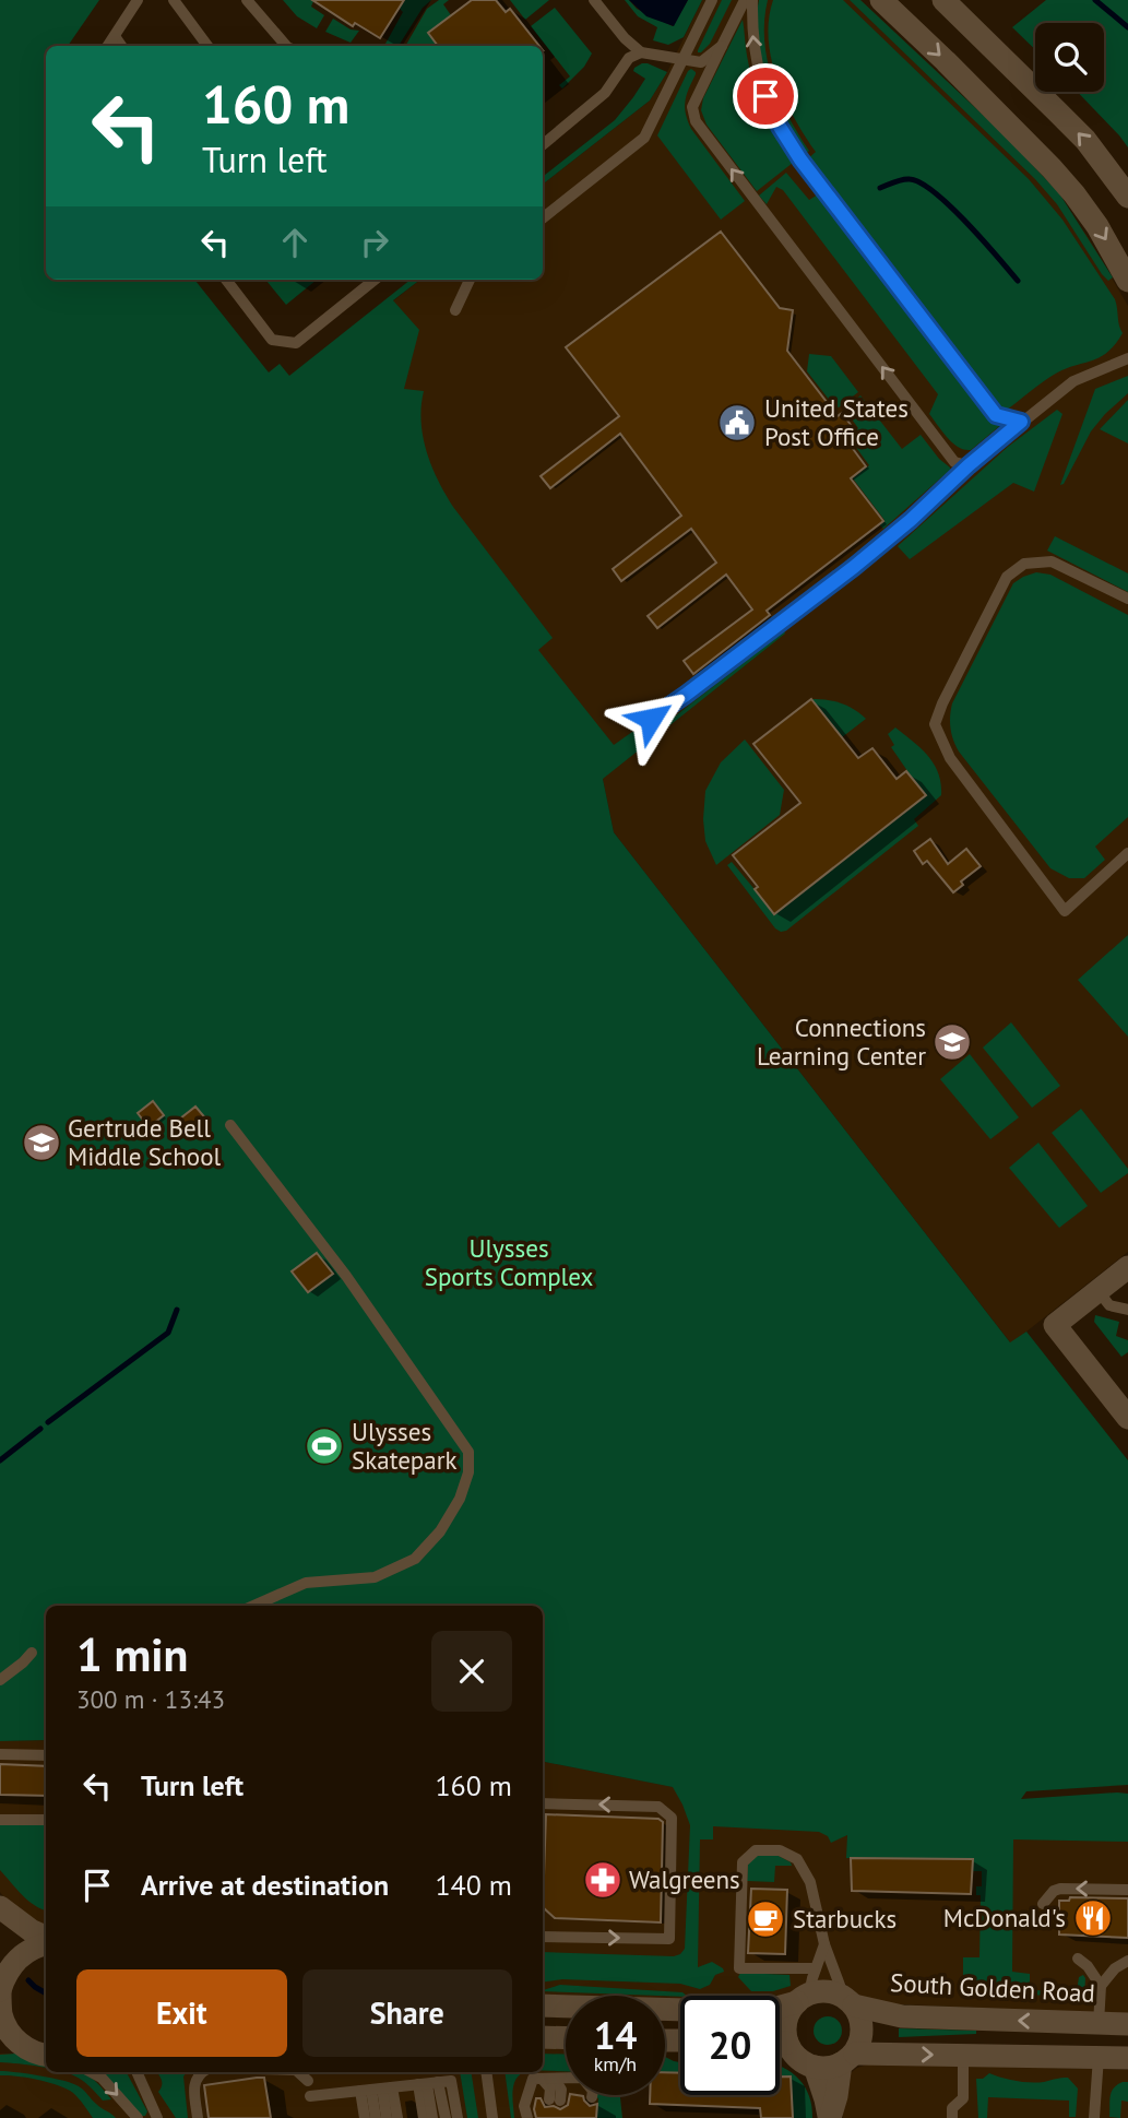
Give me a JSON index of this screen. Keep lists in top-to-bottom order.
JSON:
{
  "streets": {
    "main road": ["South Golden Road"]
  },
  "parks": ["Ulysses Sports Complex"],
  "places": {
    "public building": ["United States Post Office"],
    "school or university": ["Connections Learning Center", "Gertrude Bell Middle School"],
    "sports": ["Ulysses Skatepark"],
    "pharmacy": ["Walgreens"],
    "restaurant": ["McDonald's"],
    "cafe": ["Starbucks"]
  },
  "page": {
    "turn": ["160 m", "Turn left"],
    "heading": ["1 min", "300 m · 13:43"],
    "list": [
      {
        "name": "Turn left",
        "value": "160 m"
      },
      {
        "name": "Arrive at destination",
        "value": "140 m"
      }
    ],
    "buttons": ["Exit", "Share"],
    "speed": "14 km/h",
    "limit": "20"
  }
}
